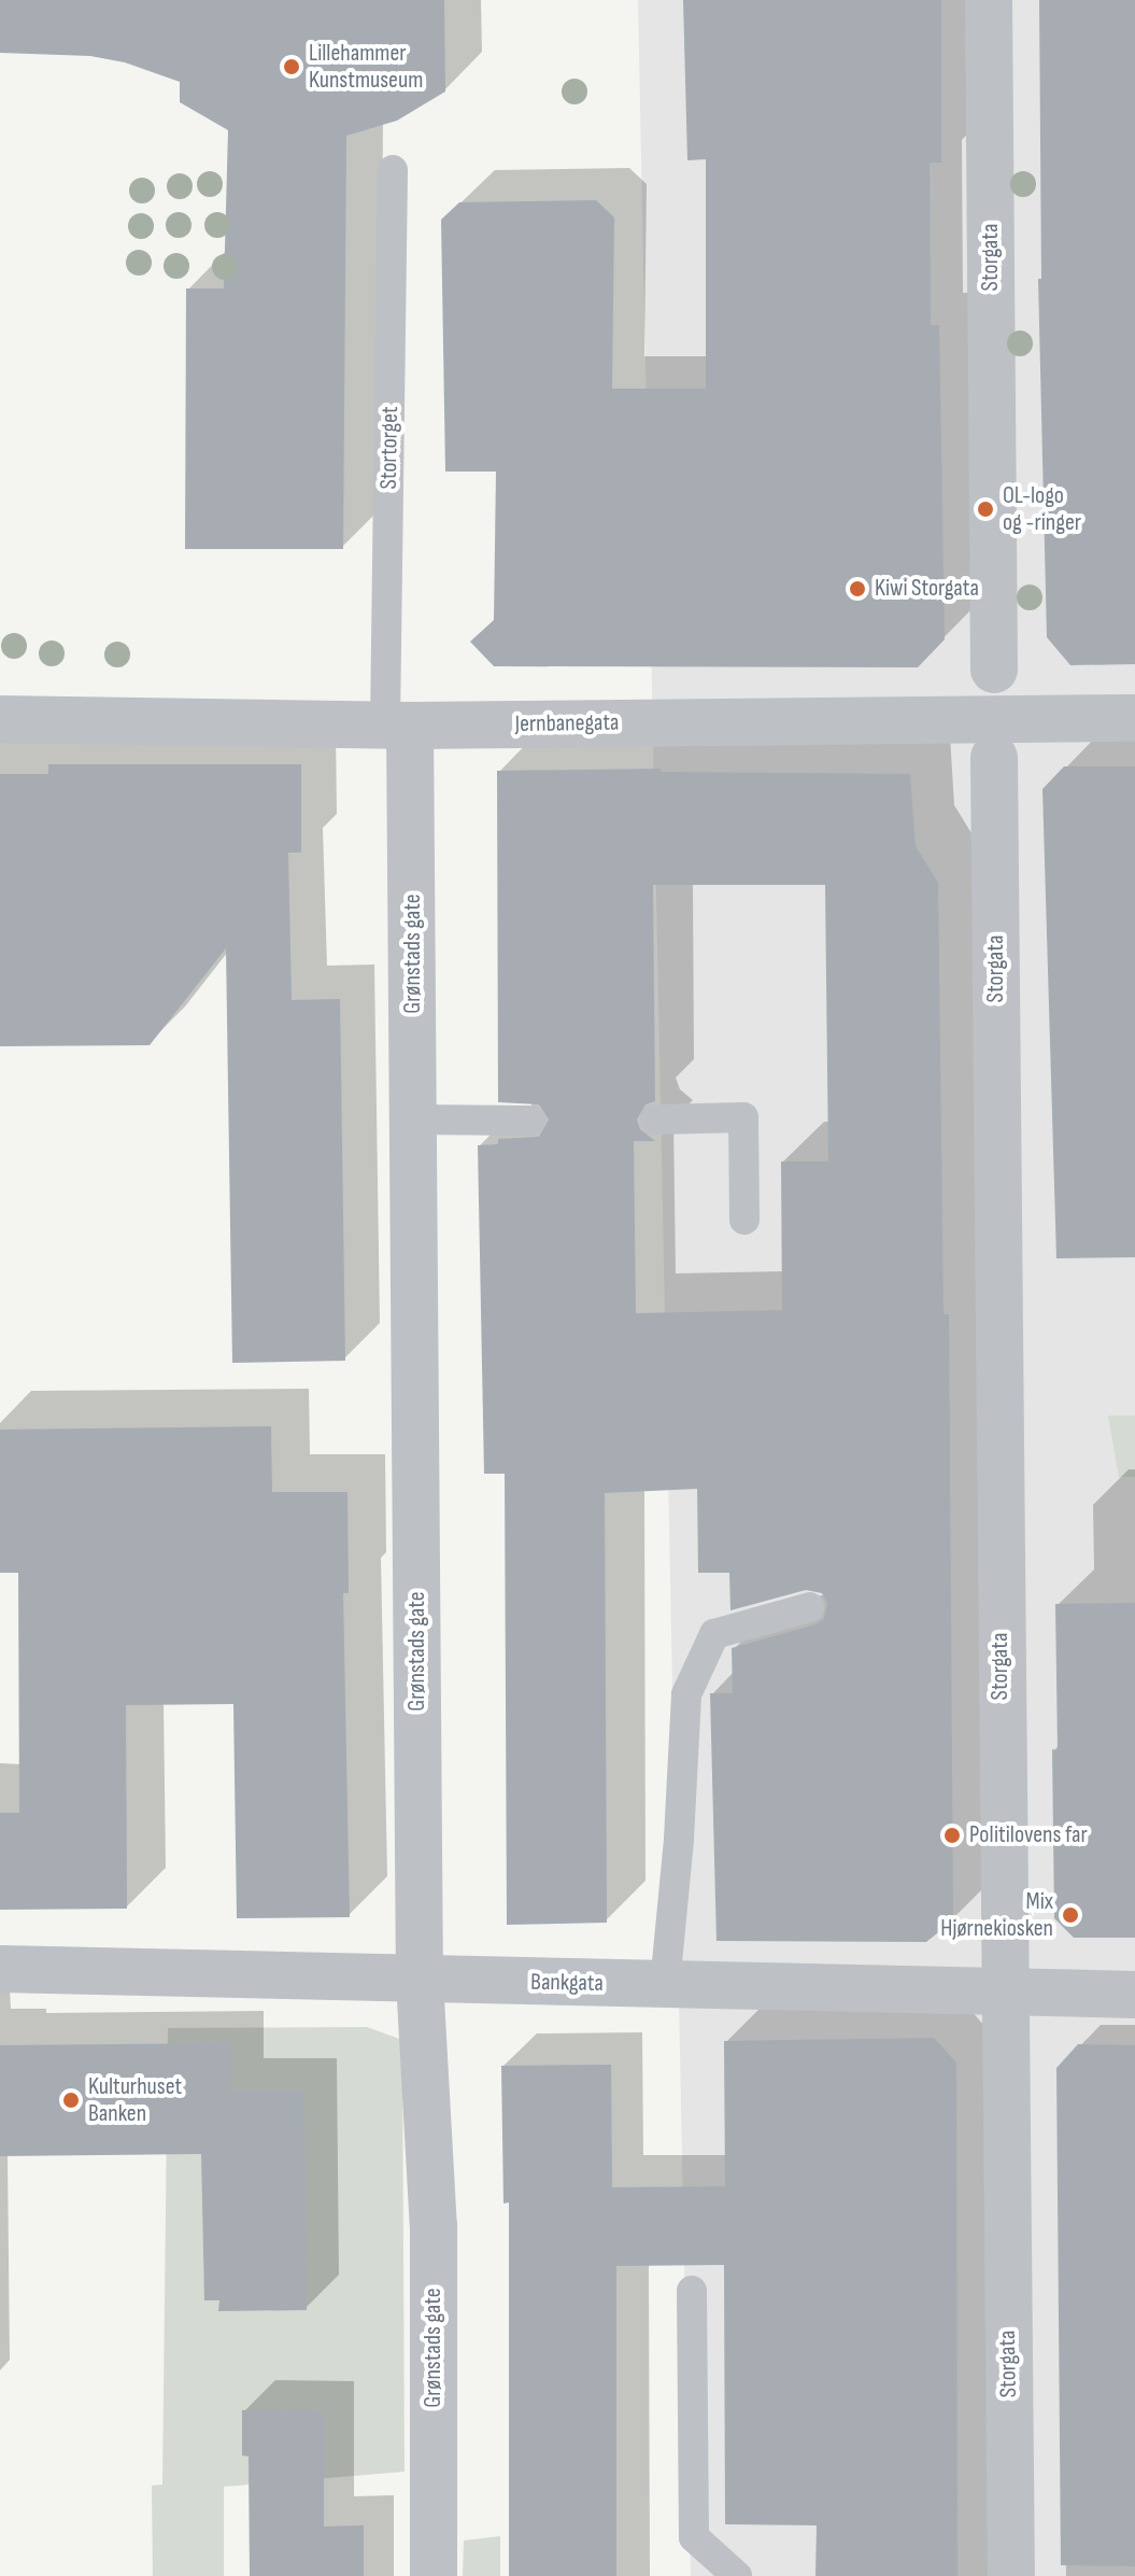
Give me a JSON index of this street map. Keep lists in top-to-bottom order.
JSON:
{
  "streets": {
    "street": [
      "Storgata",
      "Jernbanegata",
      "Grønstads gate",
      "Bankgata"
    ],
    "lane": ["Stortorget"]
  },
  "crossings": [
    ["Storgata", "Jernbanegata"],
    ["Storgata", "Bankgata"],
    ["Stortorget", "Jernbanegata"],
    ["Stortorget", "Grønstads gate"],
    ["Jernbanegata", "Grønstads gate"],
    ["Grønstads gate", "Bankgata"]
  ],
  "places": [
    "Lillehammer Kunstmuseum",
    "OL-logo og -ringer",
    "Kiwi Storgata",
    "Politilovens far",
    "Mix Hjørnekiosken",
    "Kulturhuset Banken"
  ]
}
